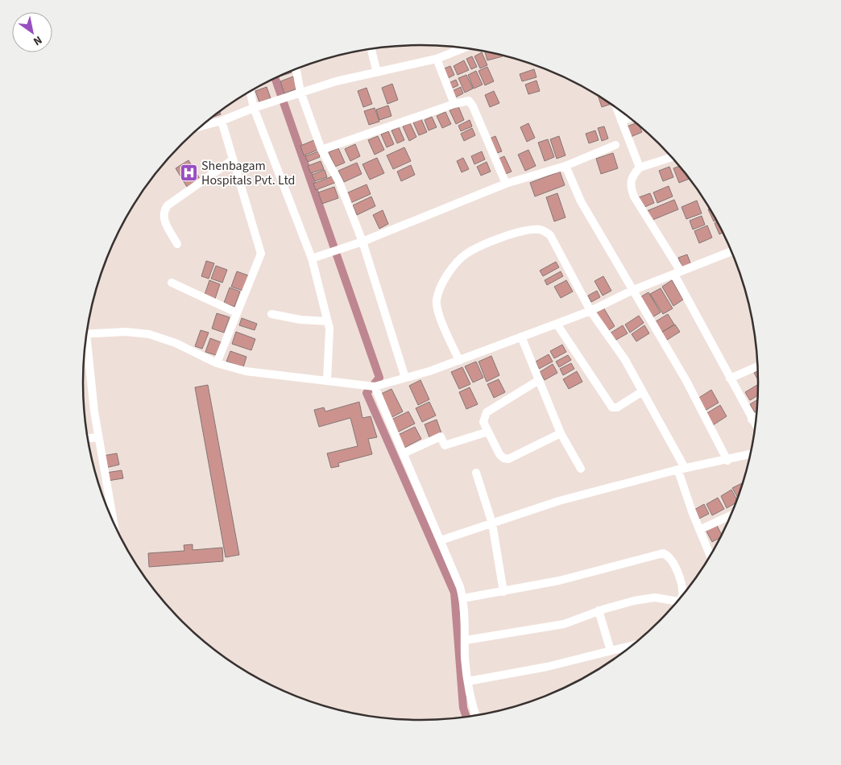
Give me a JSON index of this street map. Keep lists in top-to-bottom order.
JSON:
{
  "places": {
    "hospital": ["Shenbagam Hospitals Pvt. Ltd"]
  },
  "north": "bottom right"
}
